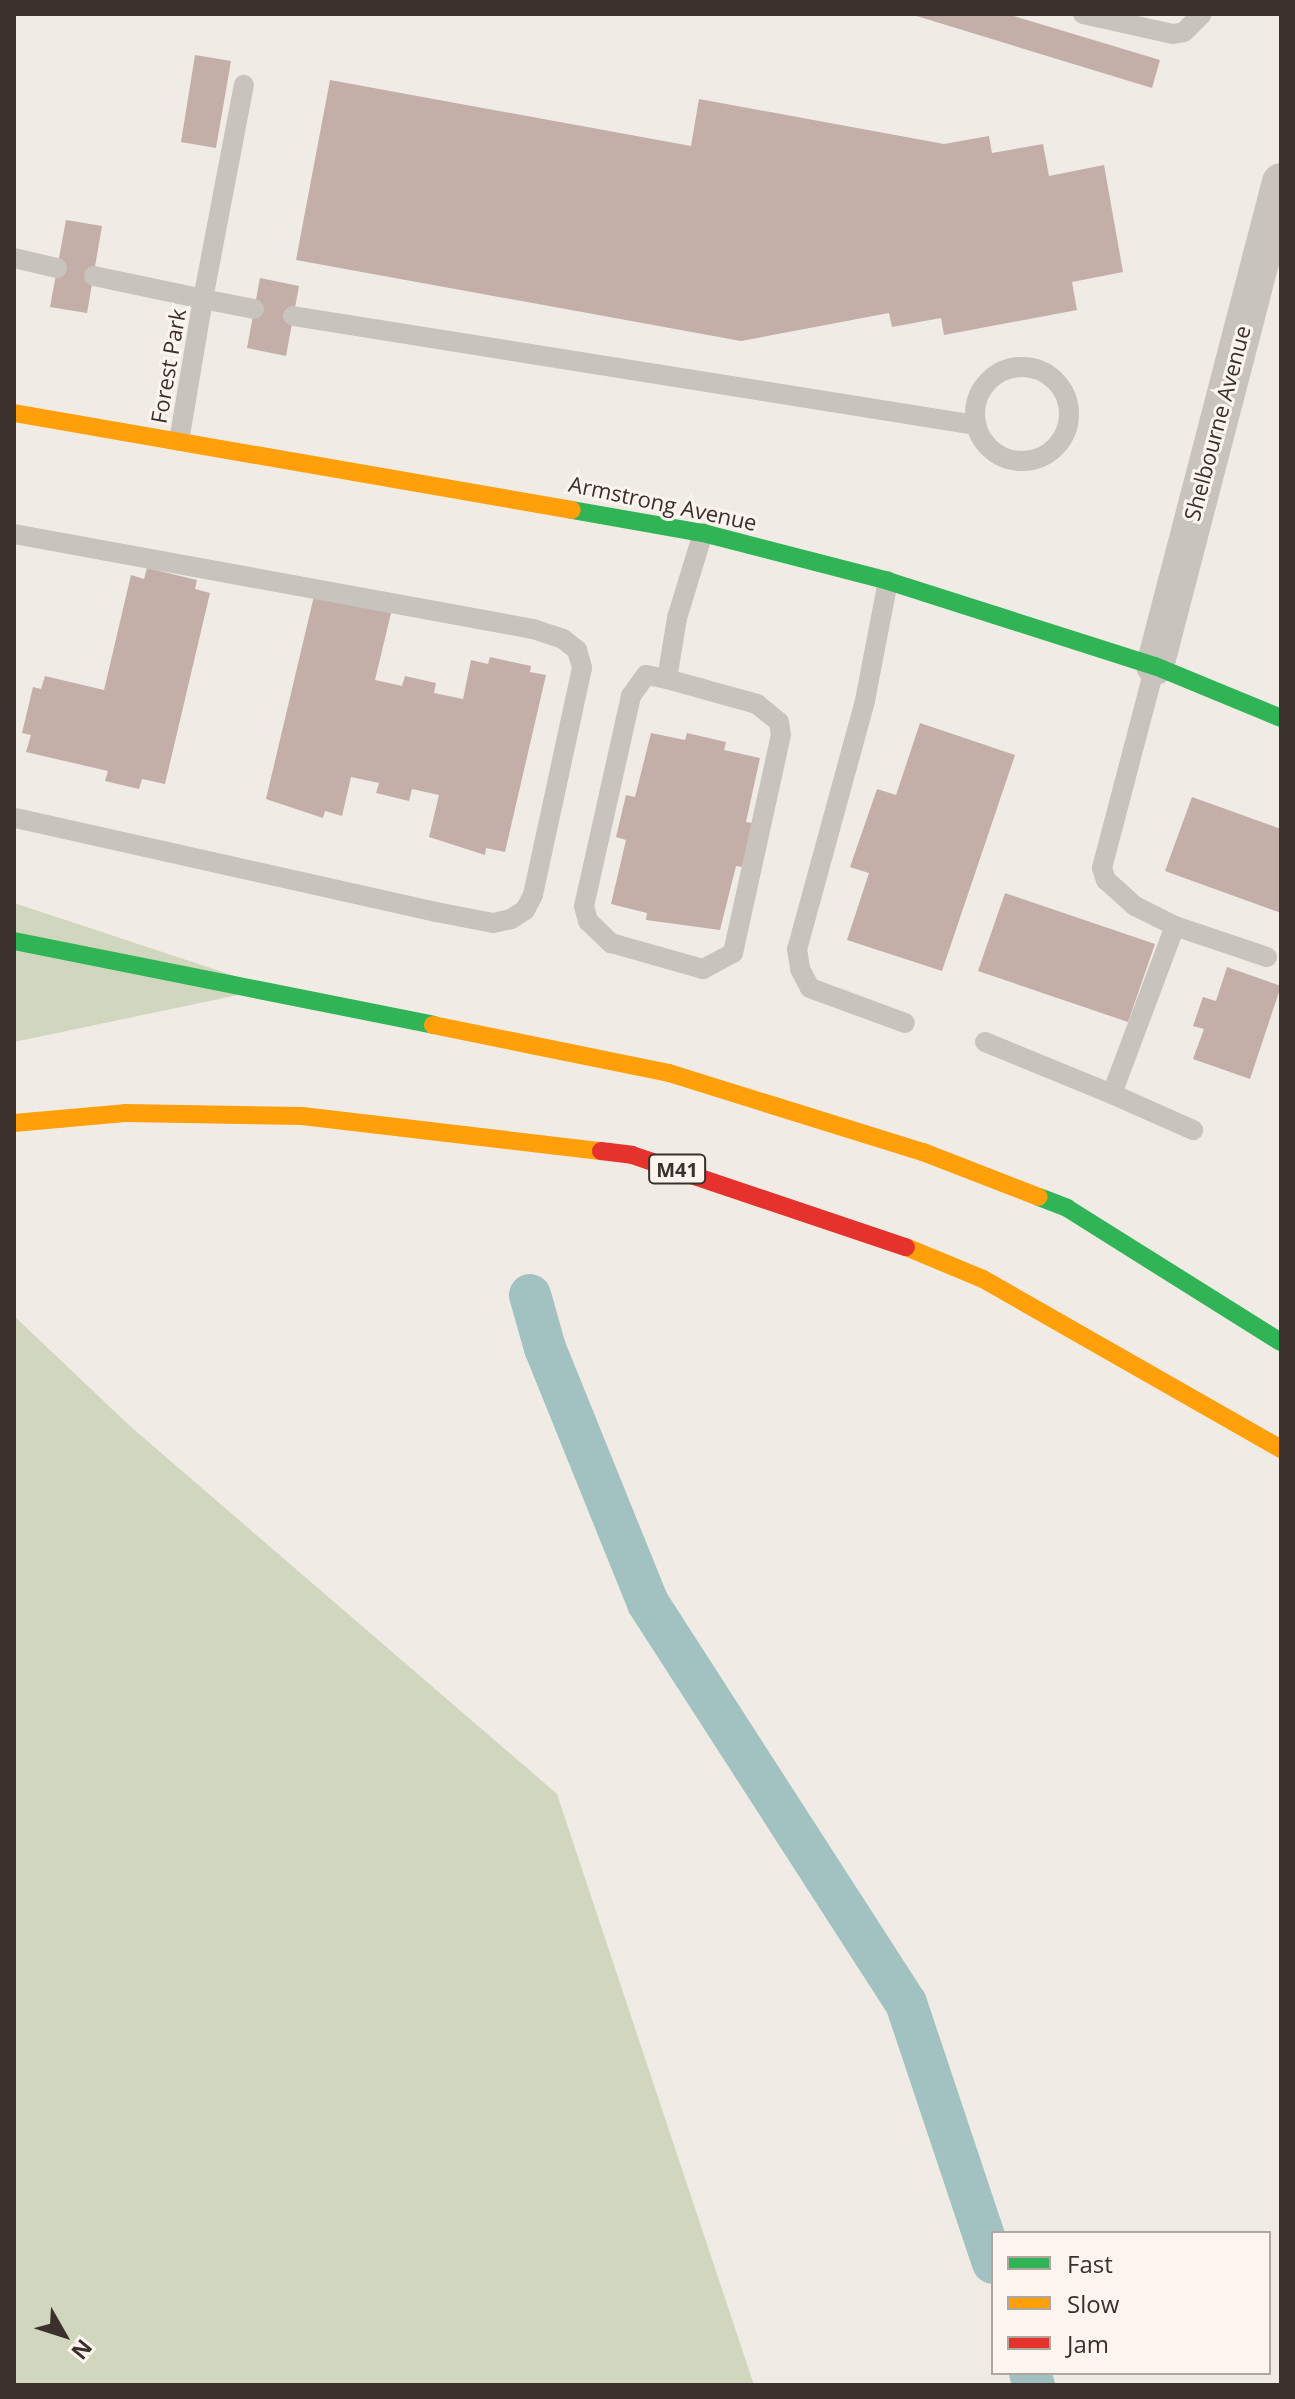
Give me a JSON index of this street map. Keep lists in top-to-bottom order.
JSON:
{
  "streets": {
    "main road": ["Armstrong Avenue", "M41"],
    "street": ["Shelbourne Avenue"],
    "lane": ["Forest Park"]
  },
  "crossings": [
    ["Forest Park", "Armstrong Avenue"],
    ["Shelbourne Avenue", "Armstrong Avenue"]
  ],
  "legend": ["Fast", "Slow", "Jam"],
  "north": "bottom right"
}
